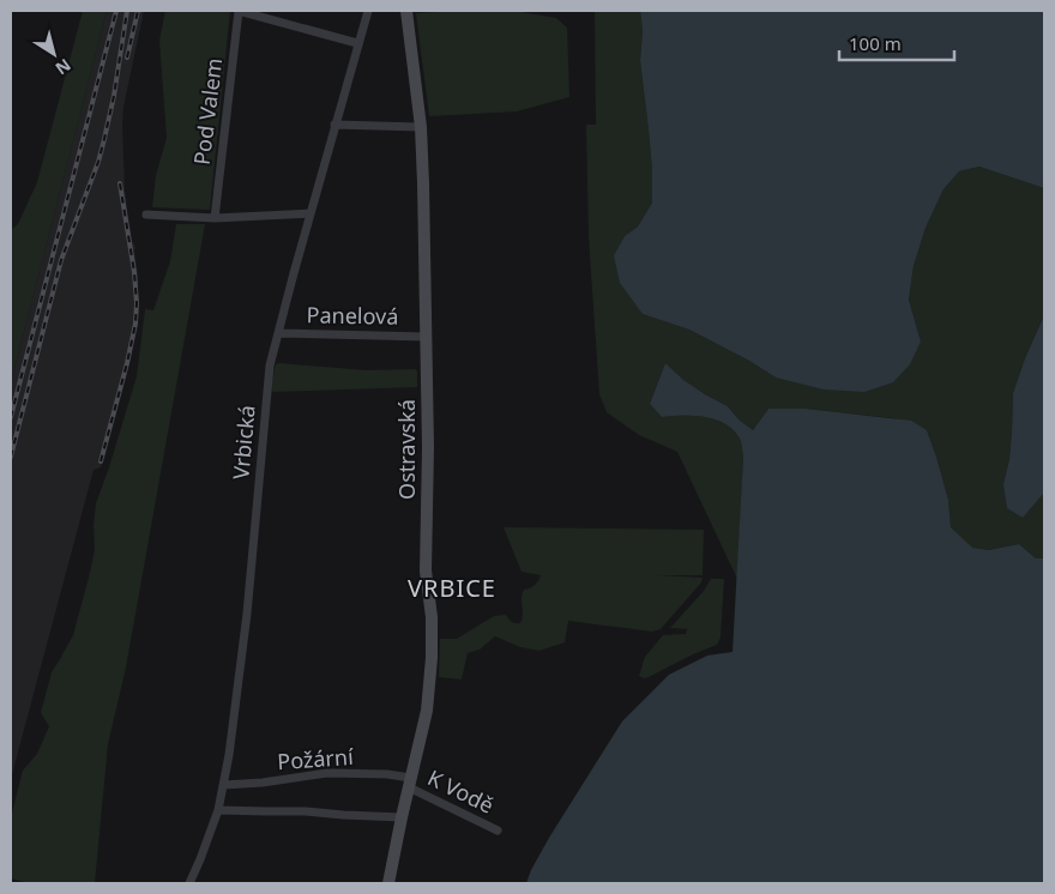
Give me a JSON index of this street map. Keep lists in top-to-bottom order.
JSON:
{
  "streets": {
    "main road": ["Ostravská"],
    "street": [
      "Pod Valem",
      "Panelová",
      "Vrbická",
      "Požární",
      "K Vodě"
    ]
  },
  "crossings": [
    ["Panelová", "Vrbická"],
    ["Panelová", "Ostravská"],
    ["Vrbická", "Požární"],
    ["Ostravská", "Požární"],
    ["Ostravská", "K Vodě"],
    ["Požární", "K Vodě"]
  ],
  "districts": ["VRBICE"],
  "scale_bar": "100 m",
  "north": "bottom right"
}
